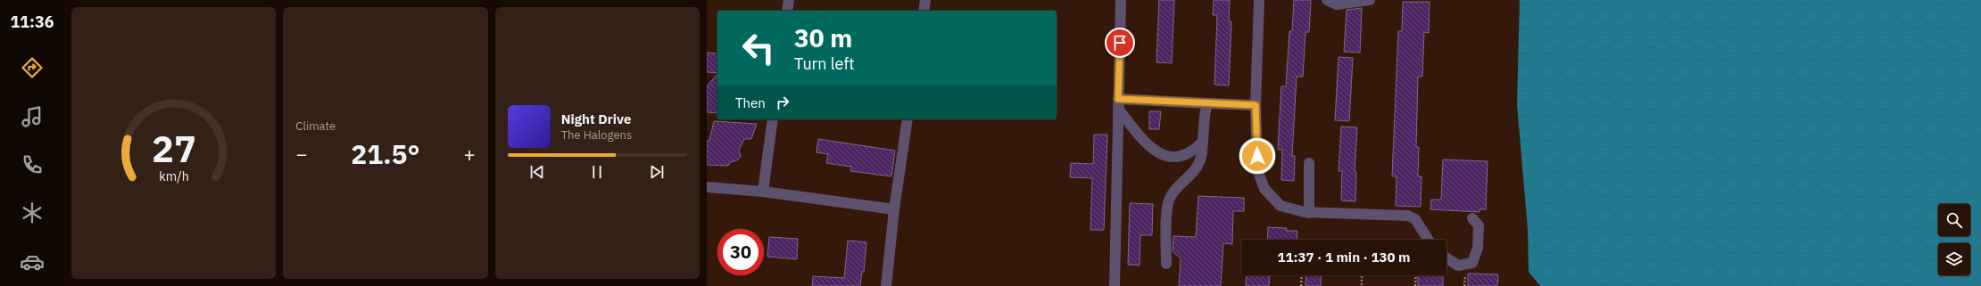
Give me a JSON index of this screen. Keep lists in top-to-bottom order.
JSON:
{
  "page": {
    "tabs": "11:36",
    "tile": "Climate",
    "turn": ["30 m", "Turn left"],
    "then": "Then",
    "song": ["Night Drive", "The Halogens"],
    "heat": ["−", "21.5°", "+"],
    "limit": "30",
    "trip": "11:37 · 1 min · 130 m",
    "gauge": ["27", "km/h"]
  }
}
